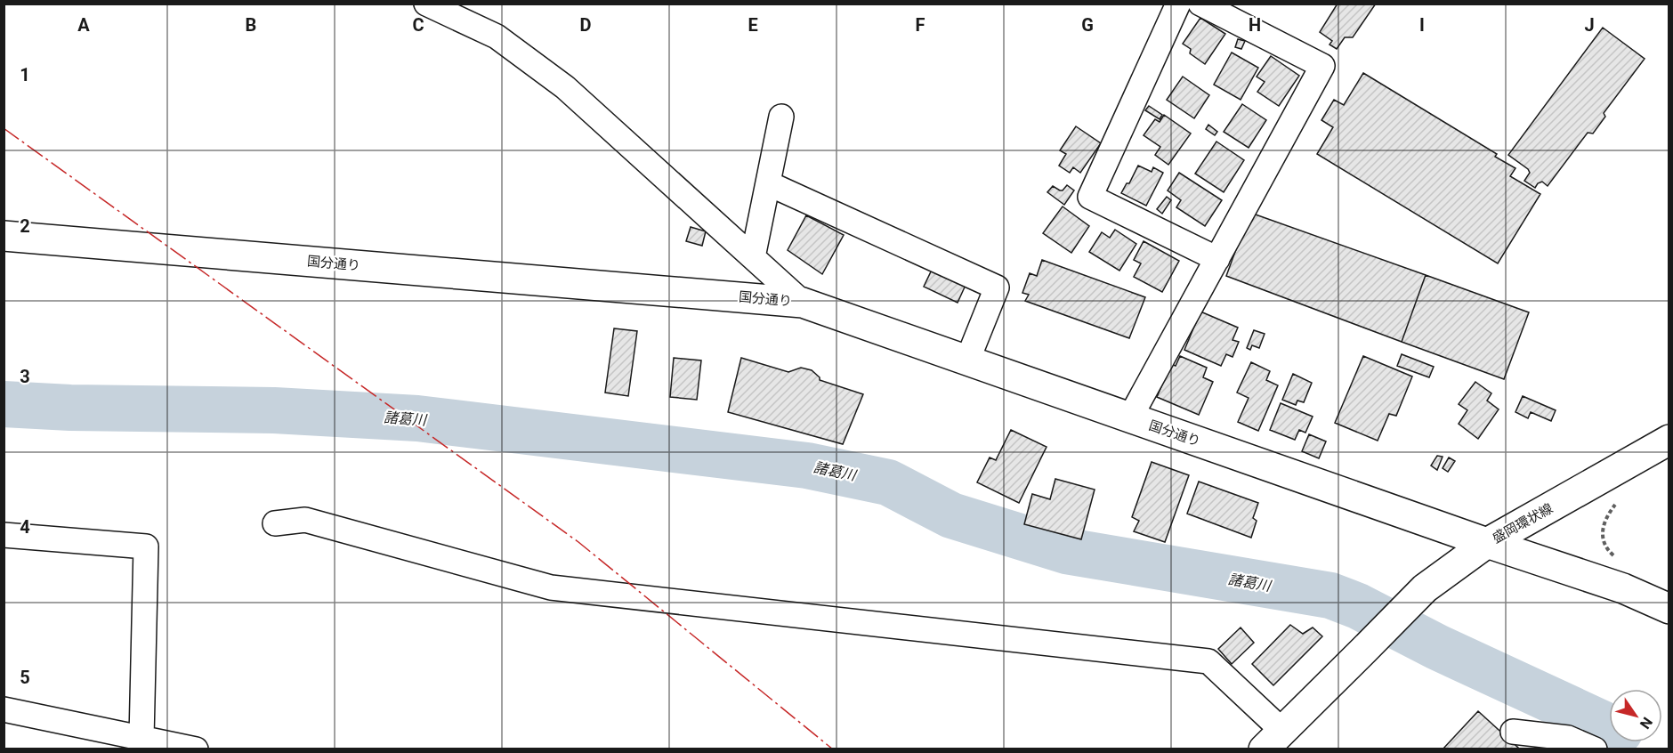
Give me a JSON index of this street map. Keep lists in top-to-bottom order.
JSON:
{
  "streets": {
    "street": ["国分通り", "盛岡環状線"]
  },
  "crossings": [
    ["国分通り", "盛岡環状線"]
  ],
  "water": ["諸葛川"],
  "north": "bottom right",
  "grid": {
    "columns": [
      "A",
      "B",
      "C",
      "D",
      "E",
      "F",
      "G",
      "H",
      "I",
      "J"
    ],
    "rows": [
      "1",
      "2",
      "3",
      "4",
      "5"
    ]
  }
}
